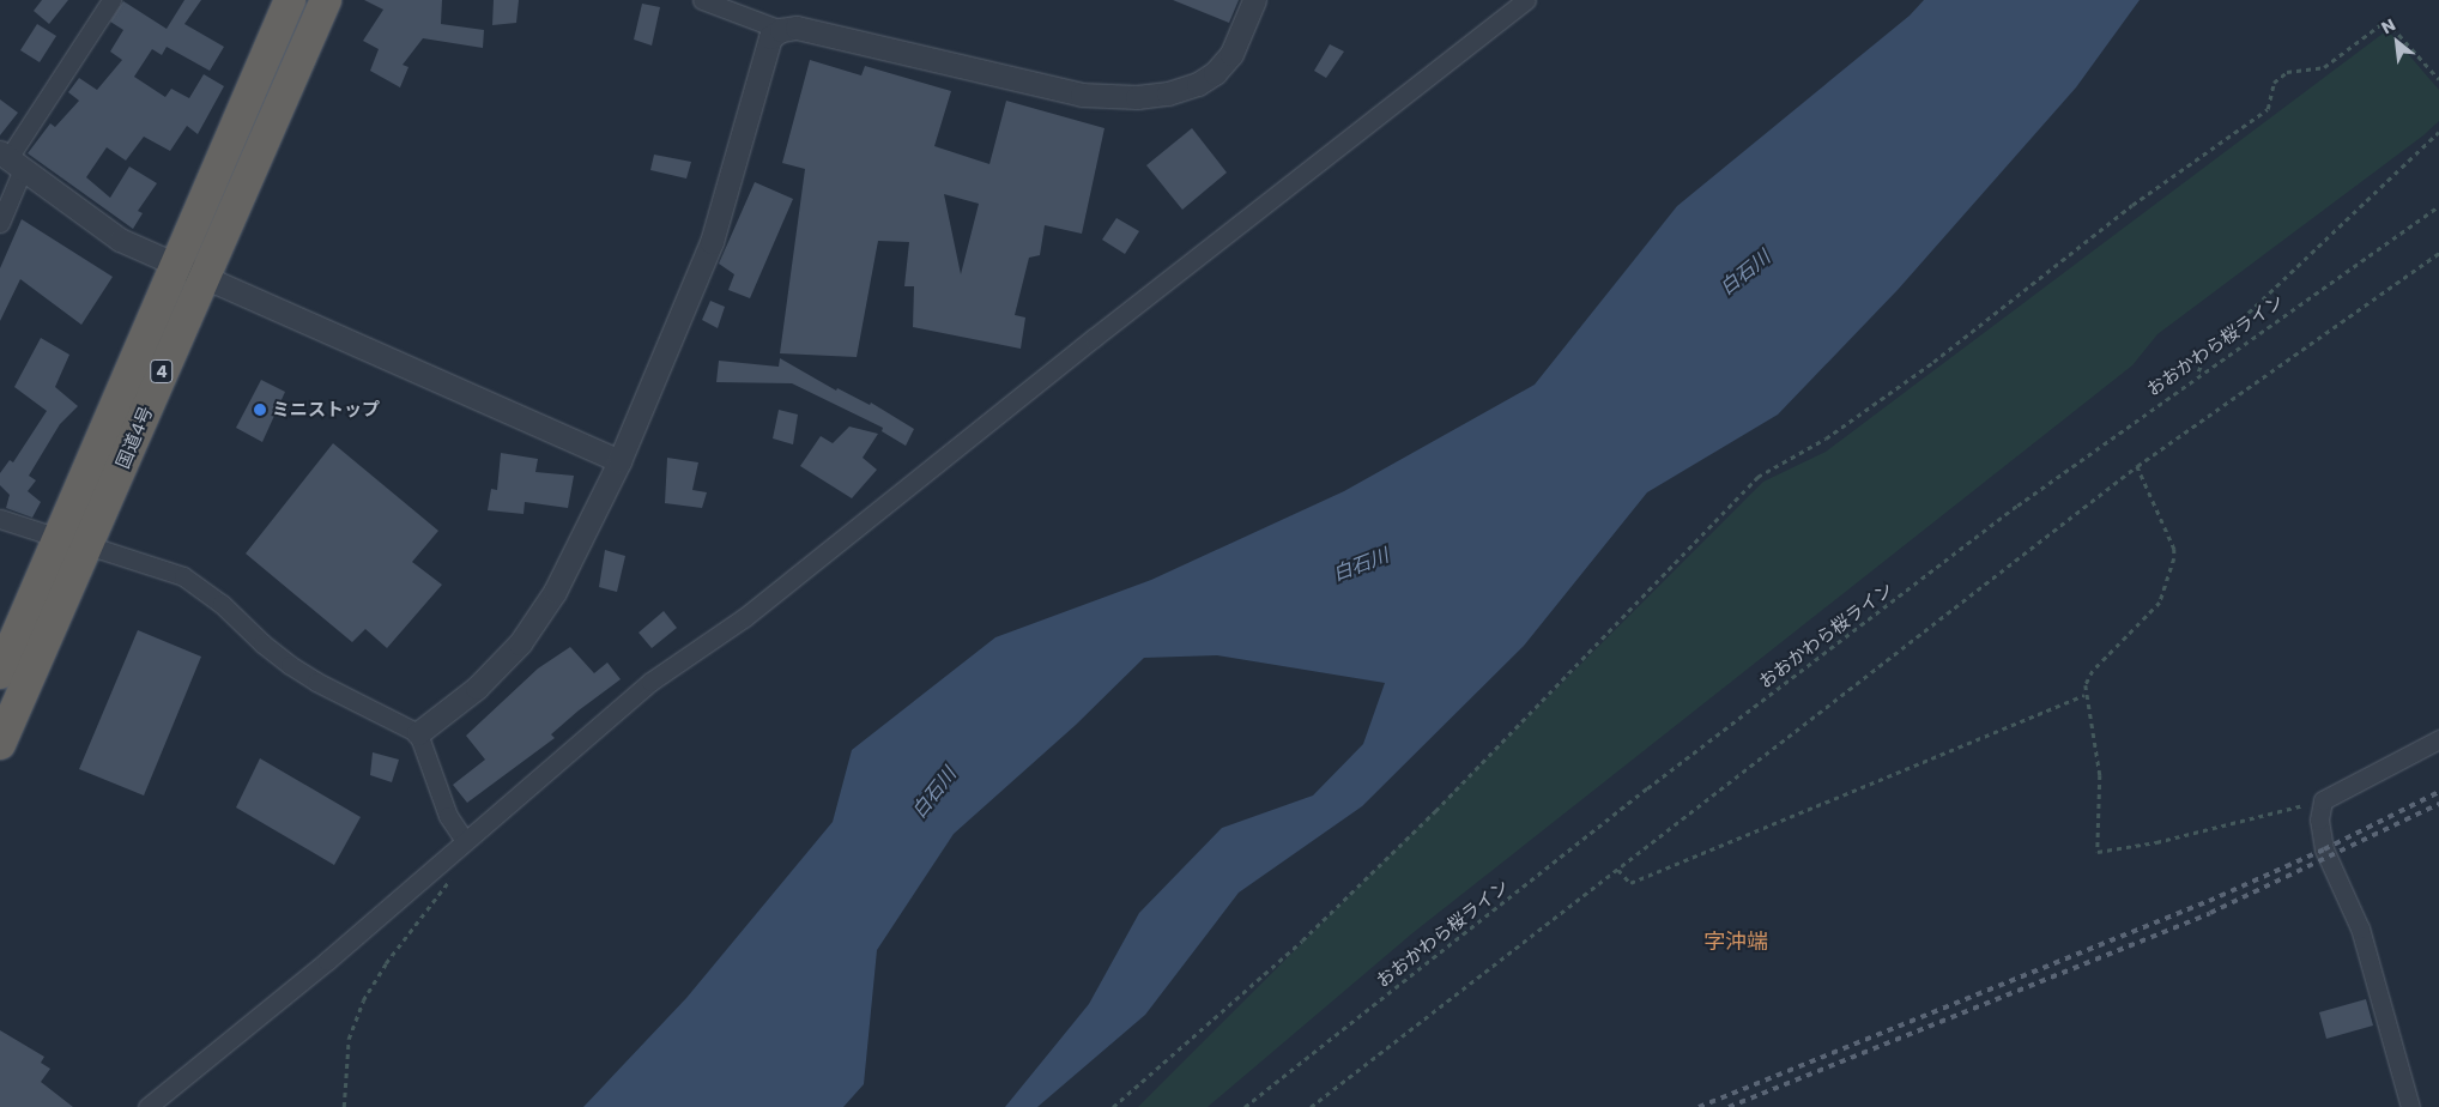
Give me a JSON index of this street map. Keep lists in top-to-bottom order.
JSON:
{
  "streets": {
    "highway": ["4", "国道4号"],
    "path": ["おおかわら桜ライン"]
  },
  "districts": ["字沖端"],
  "water": ["白石川"],
  "places": ["ミニストップ"],
  "north": "top left"
}
